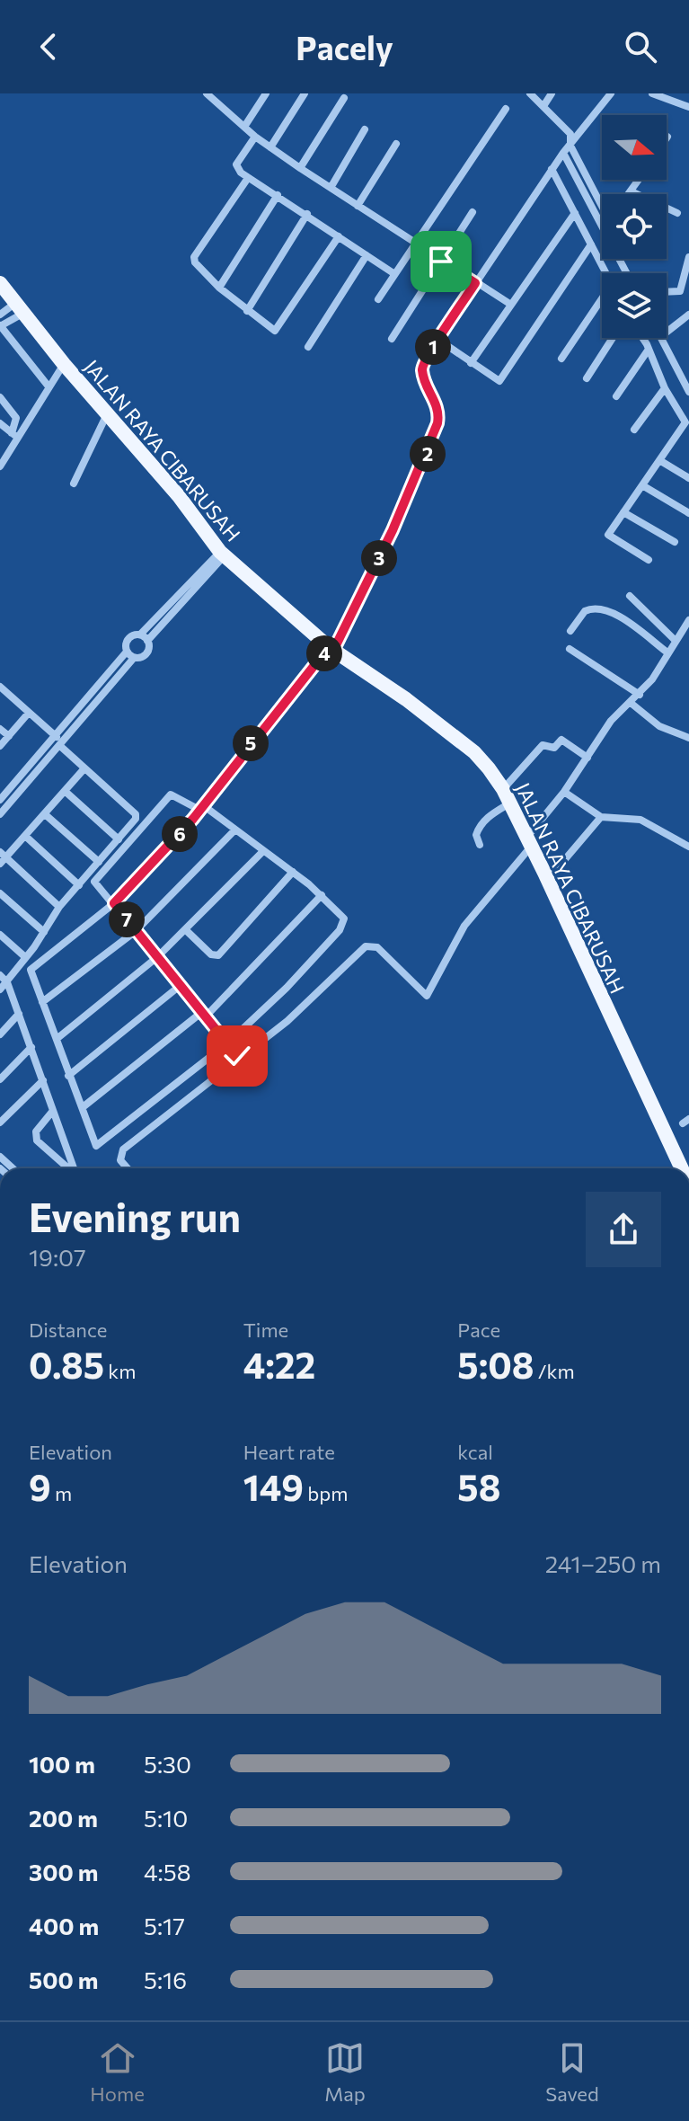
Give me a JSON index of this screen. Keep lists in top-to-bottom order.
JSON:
{
  "streets": {
    "main road": ["JALAN RAYA CIBARUSAH"]
  },
  "north": "right",
  "page": {
    "header": "Pacely",
    "pins": [
      "1",
      "2",
      "3",
      "4",
      "5",
      "6",
      "7"
    ],
    "heading": ["Evening run", "19:07"],
    "stats": [
      ["Distance", "0.85 km"],
      ["Time", "4:22"],
      ["Pace", "5:08 /km"],
      ["Elevation", "9 m"],
      ["Heart rate", "149 bpm"],
      ["kcal", "58"]
    ],
    "chart": ["Elevation", "241–250 m"],
    "list": [
      {
        "name": "100 m",
        "note": "5:30"
      },
      {
        "name": "200 m",
        "note": "5:10"
      },
      {
        "name": "300 m",
        "note": "4:58"
      },
      {
        "name": "400 m",
        "note": "5:17"
      },
      {
        "name": "500 m",
        "note": "5:16"
      }
    ],
    "tabs": ["Home", "Map", "Saved"]
  }
}
